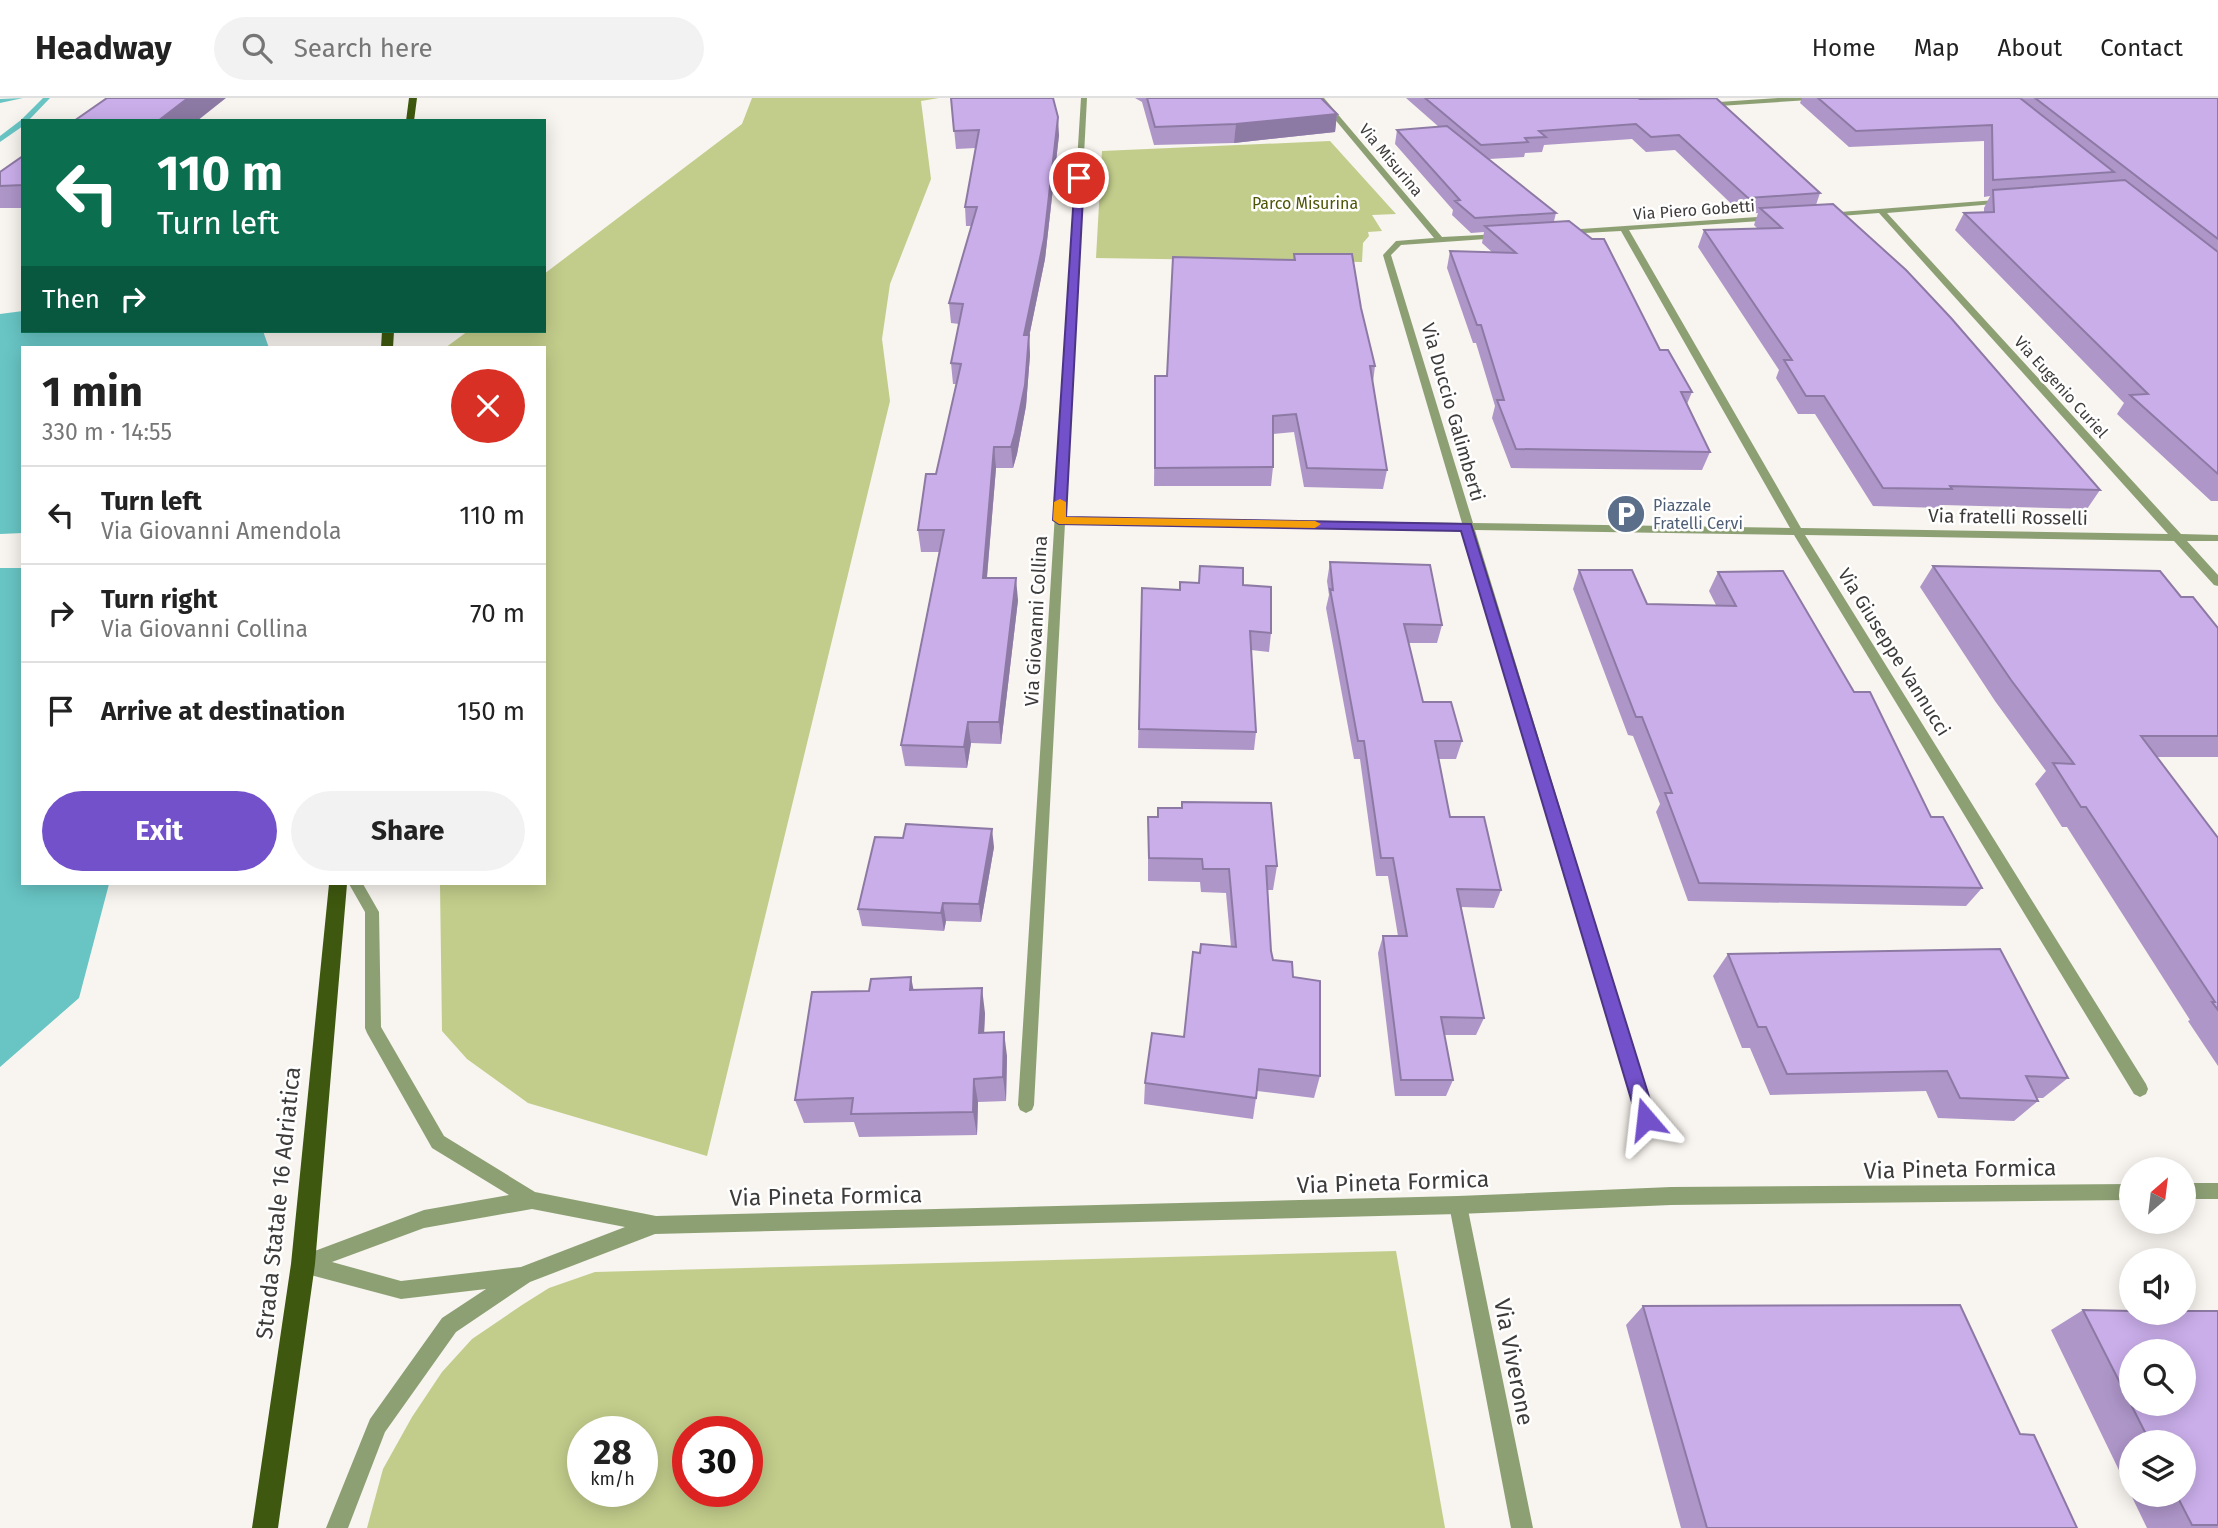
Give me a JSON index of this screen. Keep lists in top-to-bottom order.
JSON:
{
  "streets": {
    "main road": ["Strada Statale 16 Adriatica"],
    "street": [
      "Via Misurina",
      "Via Piero Gobetti",
      "Via Eugenio Curiel",
      "Via Duccio Galimberti",
      "Via fratelli Rosselli",
      "Via Giovanni Collina",
      "Via Giuseppe Vannucci",
      "Via Pineta Formica",
      "Via Viverone"
    ]
  },
  "crossings": [
    ["Via Misurina", "Via Duccio Galimberti"],
    ["Via Piero Gobetti", "Via Giuseppe Vannucci"],
    ["Via Eugenio Curiel", "Via fratelli Rosselli"],
    ["Via fratelli Rosselli", "Via Giuseppe Vannucci"],
    ["Via Pineta Formica", "Strada Statale 16 Adriatica"],
    ["Via Pineta Formica", "Via Viverone"]
  ],
  "parks": ["Parco Misurina"],
  "places": {
    "parking": ["Piazzale Fratelli Cervi"]
  },
  "north": "top right",
  "page": {
    "header": "Headway",
    "search": "Search here",
    "nav": [
      "Home",
      "Map",
      "About",
      "Contact"
    ],
    "turn": ["110 m", "Turn left"],
    "then": "Then",
    "heading": ["1 min", "330 m · 14:55"],
    "list": [
      {
        "name": "Turn left",
        "note": "Via Giovanni Amendola",
        "value": "110 m"
      },
      {
        "name": "Turn right",
        "note": "Via Giovanni Collina",
        "value": "70 m"
      },
      {
        "name": "Arrive at destination",
        "value": "150 m"
      }
    ],
    "buttons": ["Exit", "Share"],
    "speed": "28 km/h",
    "limit": "30"
  }
}
